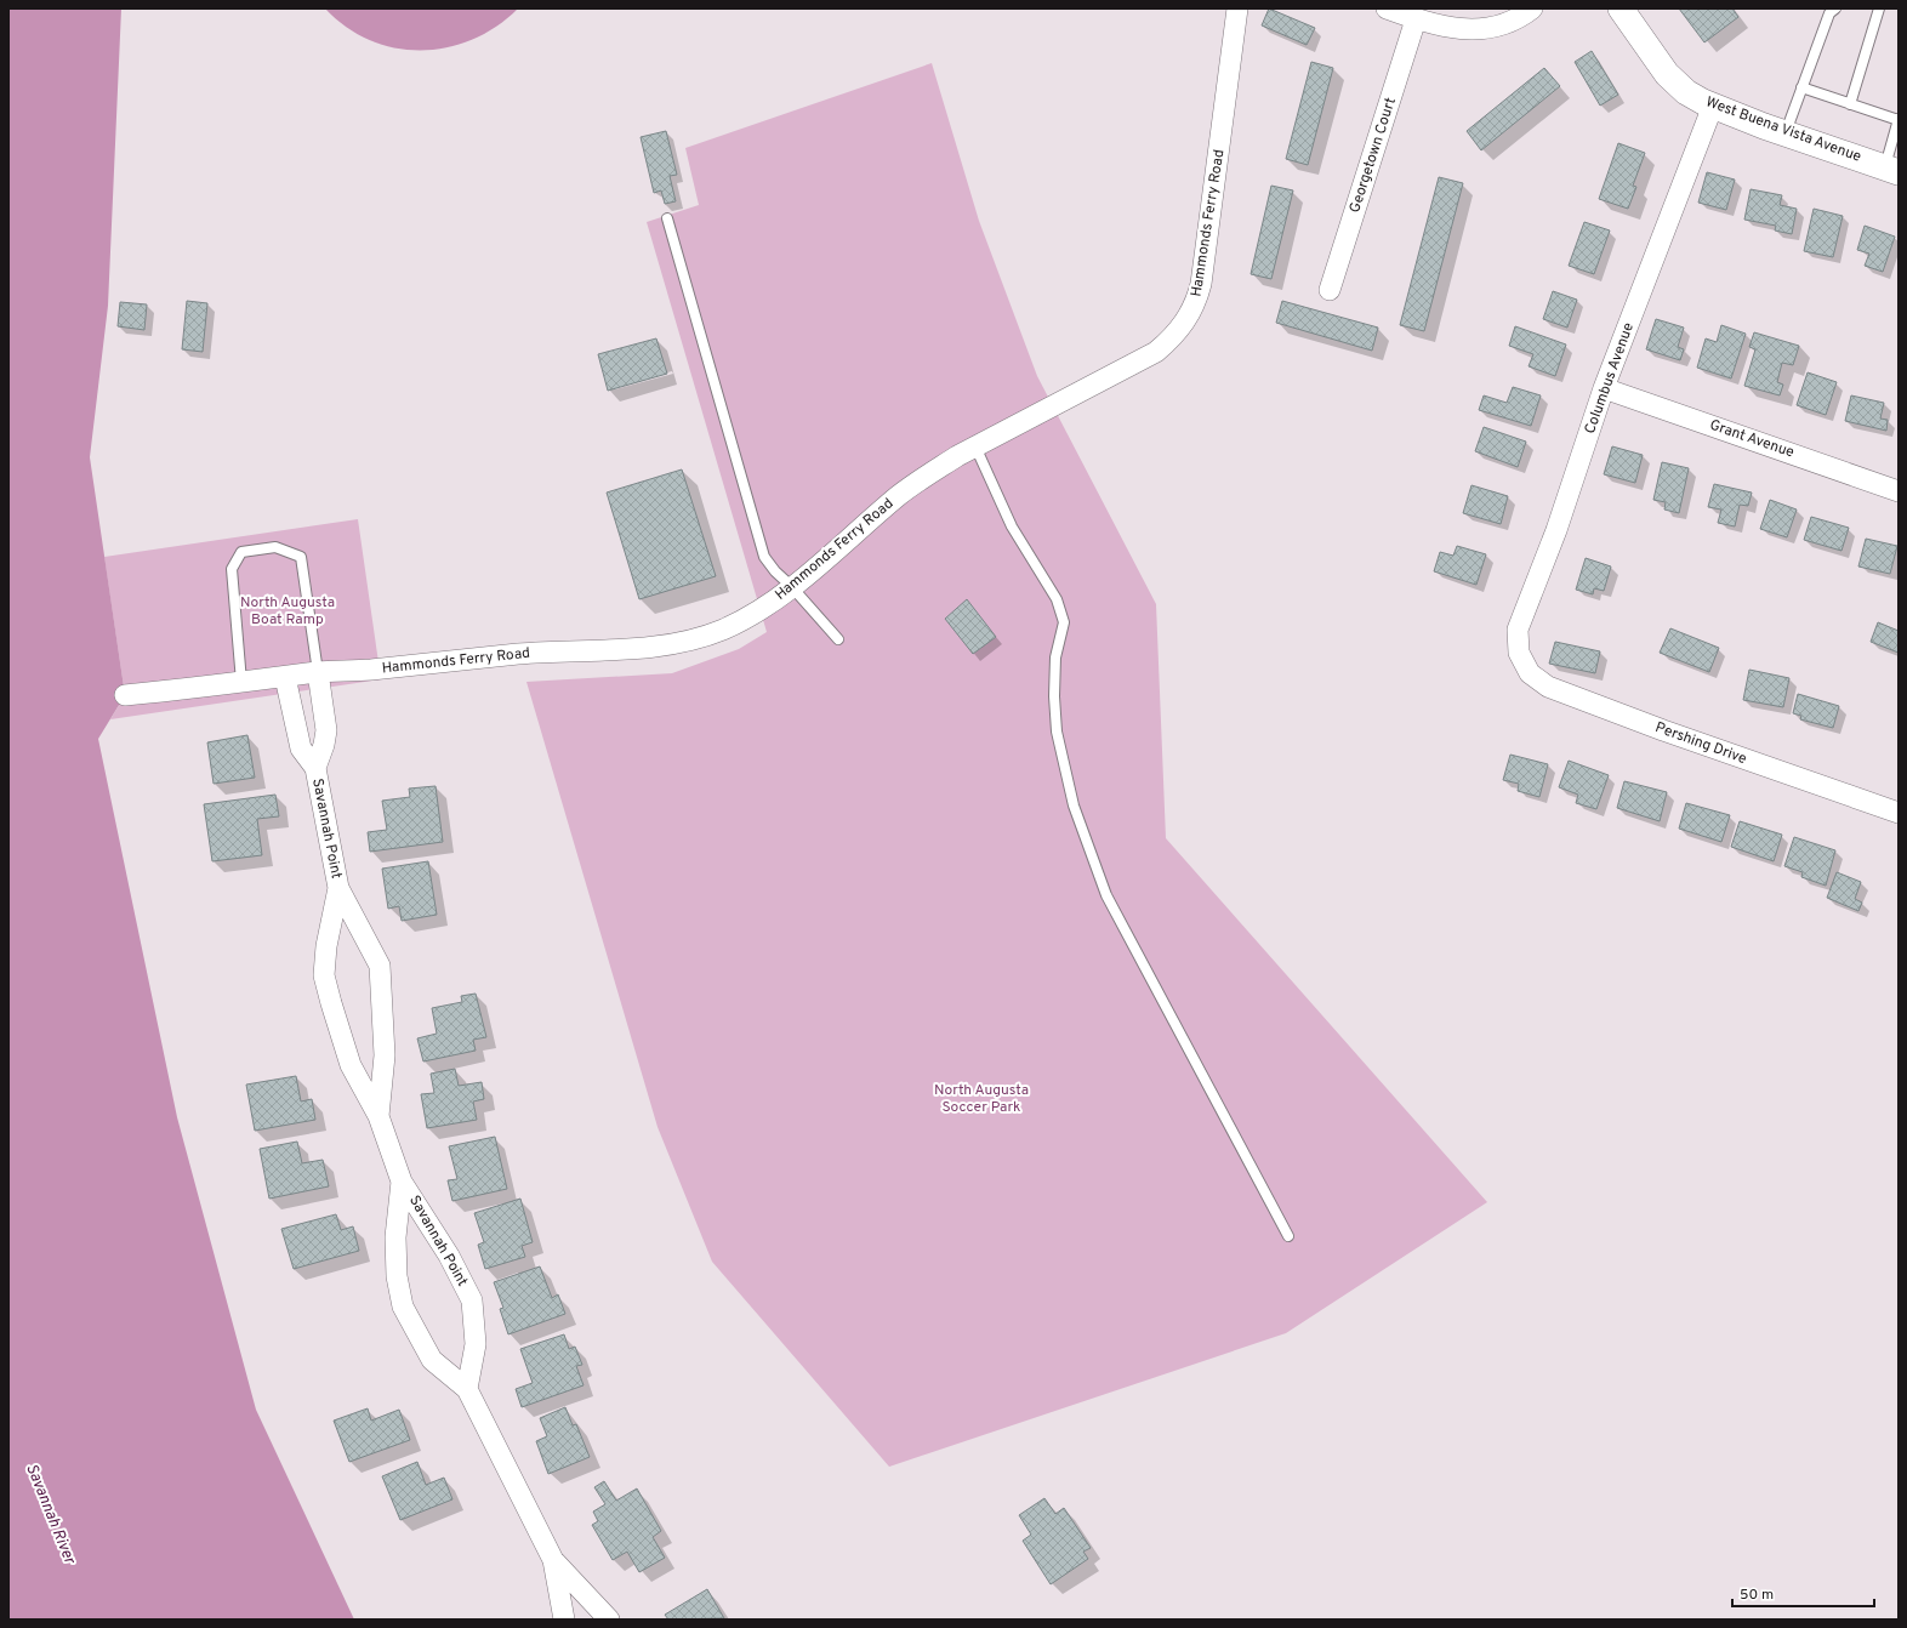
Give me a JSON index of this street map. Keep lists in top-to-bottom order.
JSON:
{
  "streets": {
    "street": [
      "West Buena Vista Avenue",
      "Georgetown Court",
      "Hammonds Ferry Road",
      "Columbus Avenue",
      "Grant Avenue",
      "Pershing Drive",
      "Savannah Point"
    ]
  },
  "crossings": [
    ["West Buena Vista Avenue", "Columbus Avenue"],
    ["Hammonds Ferry Road", "Savannah Point"],
    ["Columbus Avenue", "Grant Avenue"],
    ["Columbus Avenue", "Pershing Drive"]
  ],
  "water": ["Savannah River"],
  "parks": ["North Augusta Boat Ramp", "North Augusta Soccer Park"],
  "scale_bar": "50 m"
}
